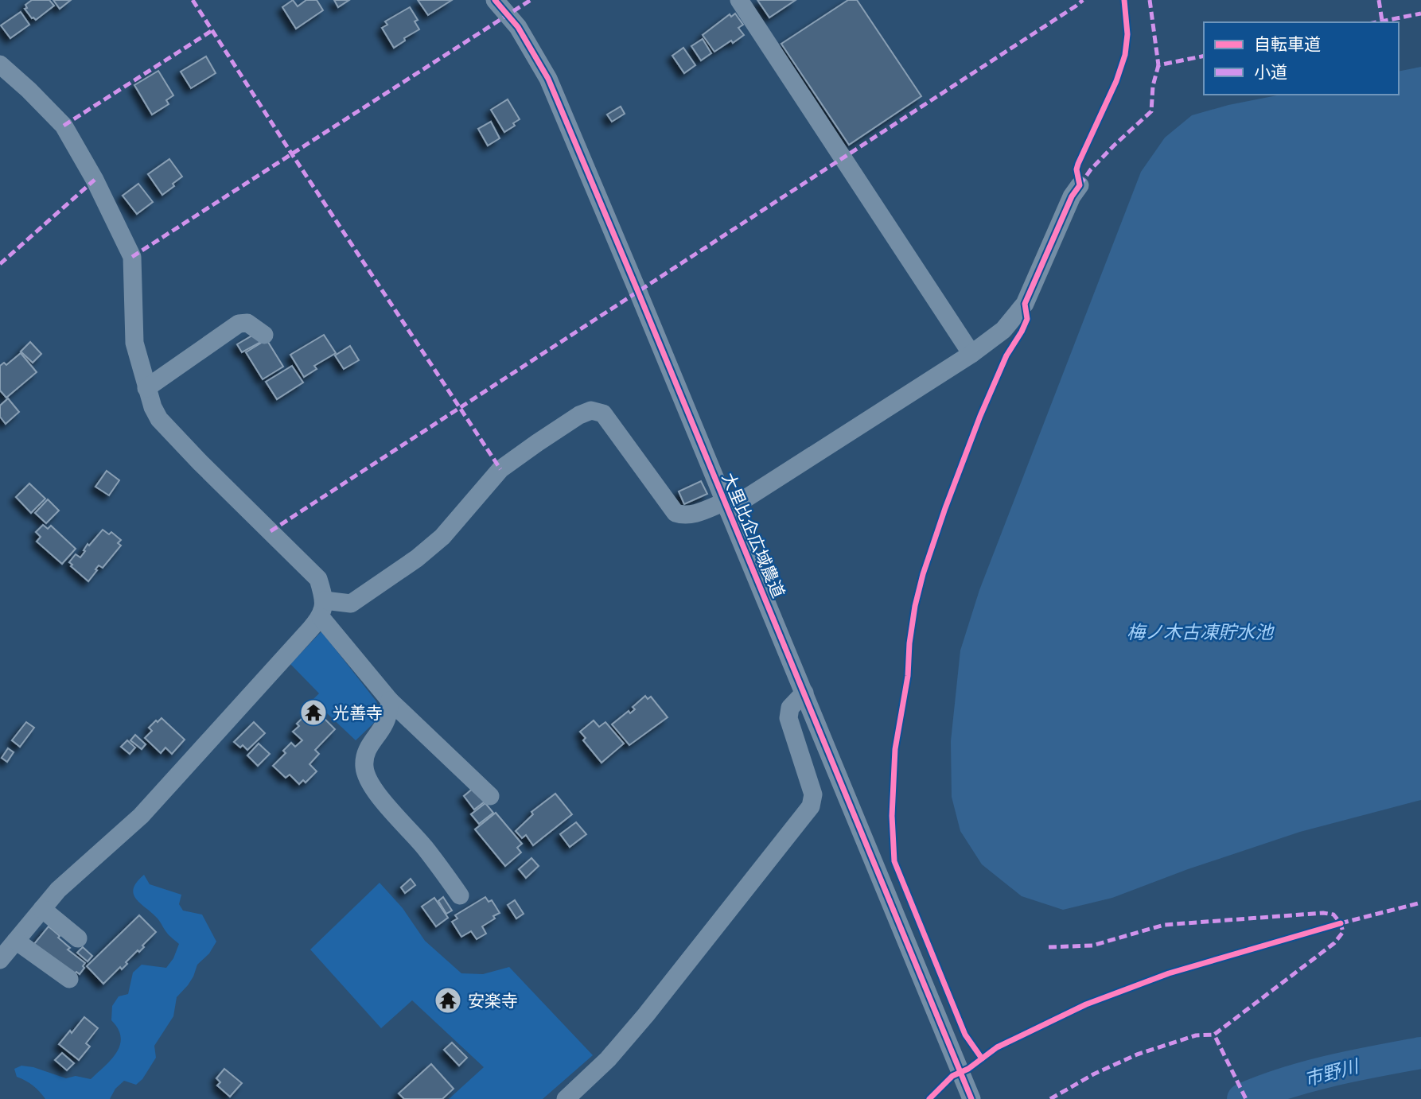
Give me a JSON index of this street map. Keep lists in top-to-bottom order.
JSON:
{
  "streets": {
    "street": ["大里比企広域農道"]
  },
  "water": ["梅ノ木古凍貯水池", "市野川"],
  "places": {
    "temple": ["光善寺", "安楽寺"]
  },
  "legend": ["自転車道", "小道"]
}
